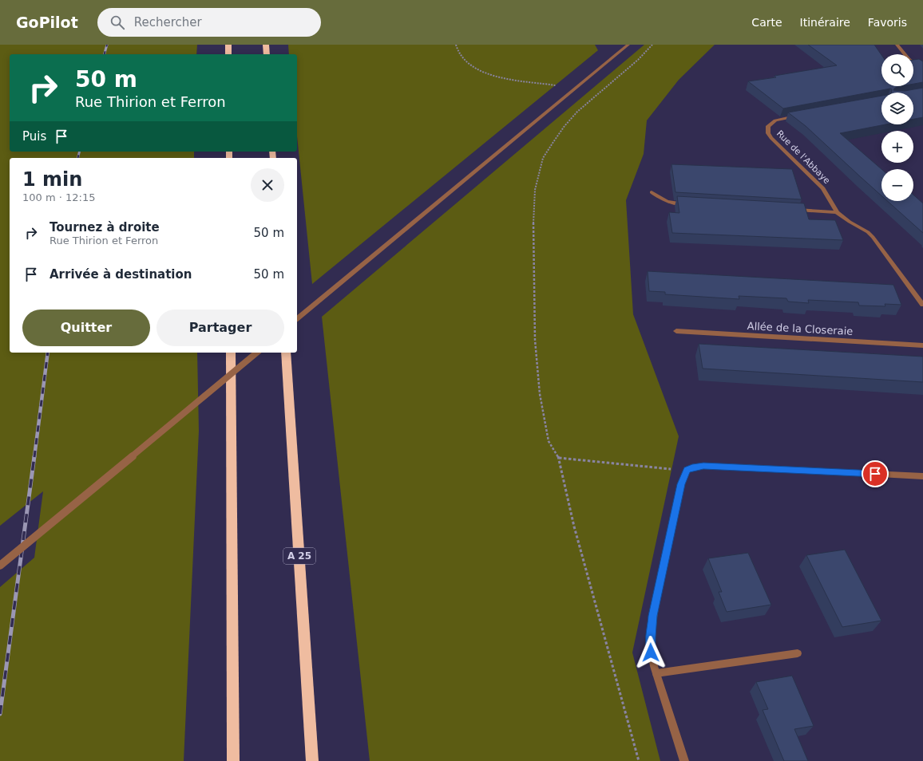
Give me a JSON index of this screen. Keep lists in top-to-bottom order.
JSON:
{
  "streets": {
    "highway": ["A 25"],
    "street": ["Rue de l'Abbaye", "Allée de la Closeraie"]
  },
  "page": {
    "header": "GoPilot",
    "search": "Rechercher",
    "nav": ["Carte", "Itinéraire", "Favoris"],
    "map_buttons": ["+", "−"],
    "turn": ["50 m", "Rue Thirion et Ferron"],
    "then": "Puis",
    "heading": ["1 min", "100 m · 12:15"],
    "list": [
      {
        "name": "Tournez à droite",
        "note": "Rue Thirion et Ferron",
        "value": "50 m"
      },
      {
        "name": "Arrivée à destination",
        "value": "50 m"
      }
    ],
    "buttons": ["Quitter", "Partager"]
  }
}
